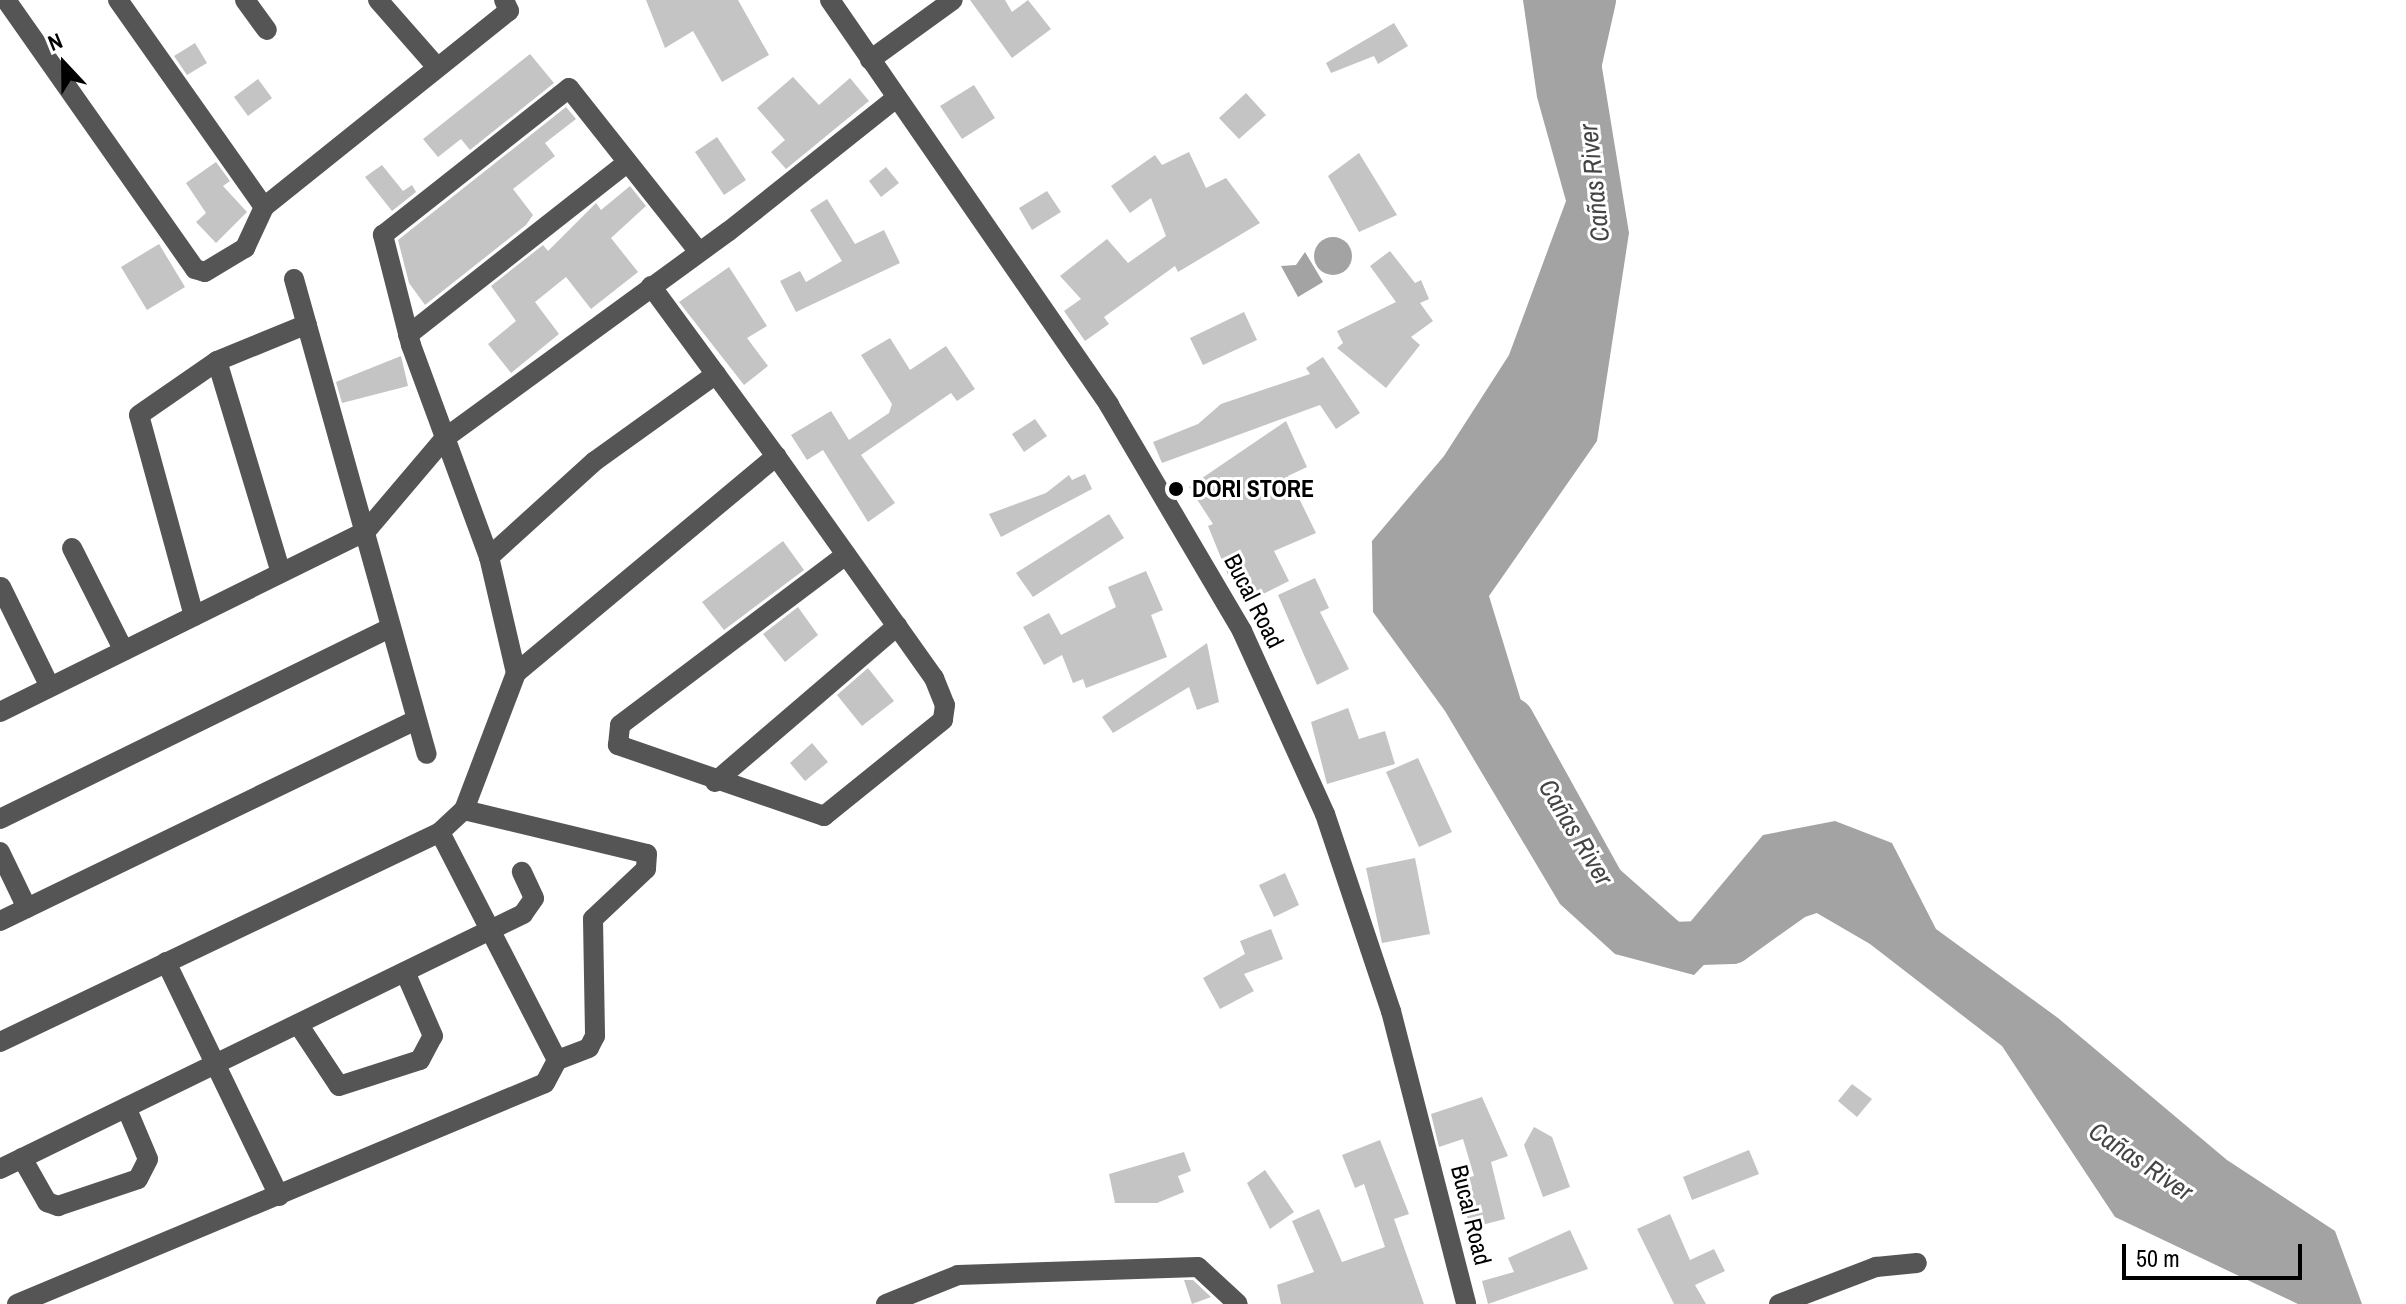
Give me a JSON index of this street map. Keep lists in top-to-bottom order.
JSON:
{
  "streets": {
    "street": ["Bucal Road"]
  },
  "water": ["Cañas River"],
  "places": ["DORI STORE"],
  "scale_bar": "50 m",
  "north": "top"
}
